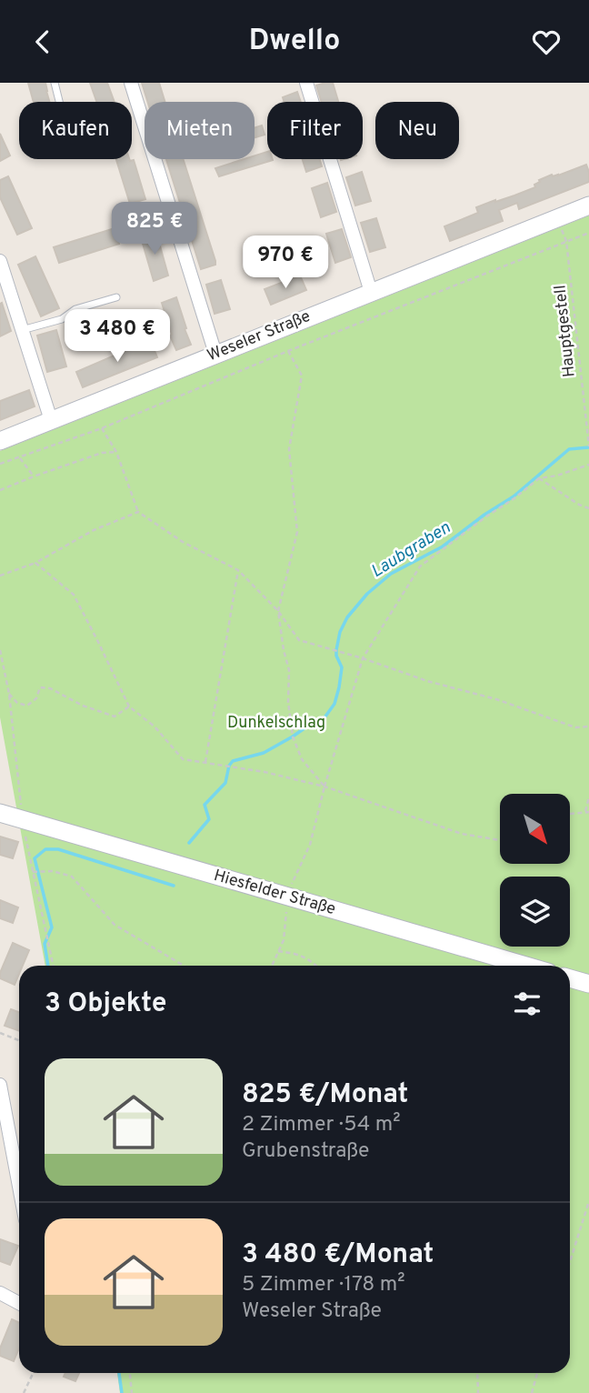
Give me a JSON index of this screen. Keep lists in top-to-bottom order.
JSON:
{
  "streets": {
    "main road": ["Weseler Straße", "Hiesfelder Straße"],
    "path": ["Hauptgestell"]
  },
  "crossings": [
    ["Hauptgestell", "Weseler Straße"]
  ],
  "water": ["Laubgraben"],
  "parks": ["Dunkelschlag"],
  "north": "bottom right",
  "page": {
    "header": "Dwello",
    "chip": [
      "Kaufen",
      "Mieten",
      "Filter",
      "Neu"
    ],
    "price": ["825 €", "970 €", "3 480 €"],
    "heading": "3 Objekte",
    "list": [
      {
        "name": "825 €/Monat",
        "note": "2 Zimmer · 54 m² · Grubenstraße"
      },
      {
        "name": "3 480 €/Monat",
        "note": "5 Zimmer · 178 m² · Weseler Straße"
      }
    ]
  }
}
